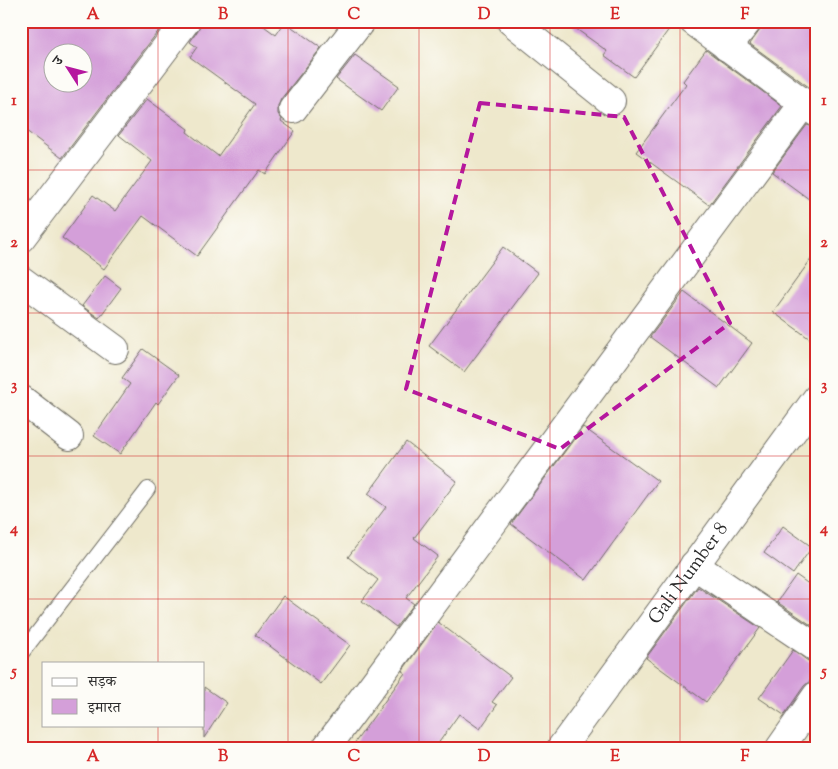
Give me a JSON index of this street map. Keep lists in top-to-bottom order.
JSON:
{
  "streets": {
    "street": ["Gali Number 8"]
  },
  "legend": ["सड़क", "इमारत"],
  "north": "top left",
  "grid": {
    "columns": [
      "A",
      "B",
      "C",
      "D",
      "E",
      "F"
    ],
    "rows": [
      "1",
      "2",
      "3",
      "4",
      "5"
    ]
  }
}
